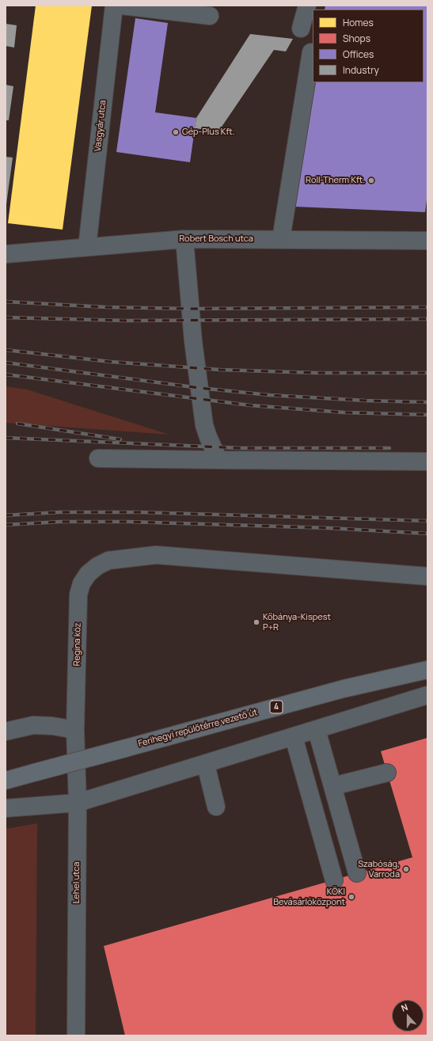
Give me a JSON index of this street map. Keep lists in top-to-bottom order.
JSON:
{
  "streets": {
    "main road": ["4", "Ferihegyi repülőtérre vezető út"],
    "street": [
      "Vasgyár utca",
      "Robert Bosch utca",
      "Regina köz",
      "Lehel utca"
    ]
  },
  "crossings": [
    ["Vasgyár utca", "Robert Bosch utca"],
    ["Regina köz", "Lehel utca"]
  ],
  "places": [
    "Gép-Plus Kft.",
    "Roll-Therm Kft.",
    "Kőbánya-Kispest P+R",
    "Szabóság, Varroda",
    "KÖKI Bevásárlóközpont"
  ],
  "legend": [
    "Homes",
    "Shops",
    "Offices",
    "Industry"
  ],
  "north": "top"
}
